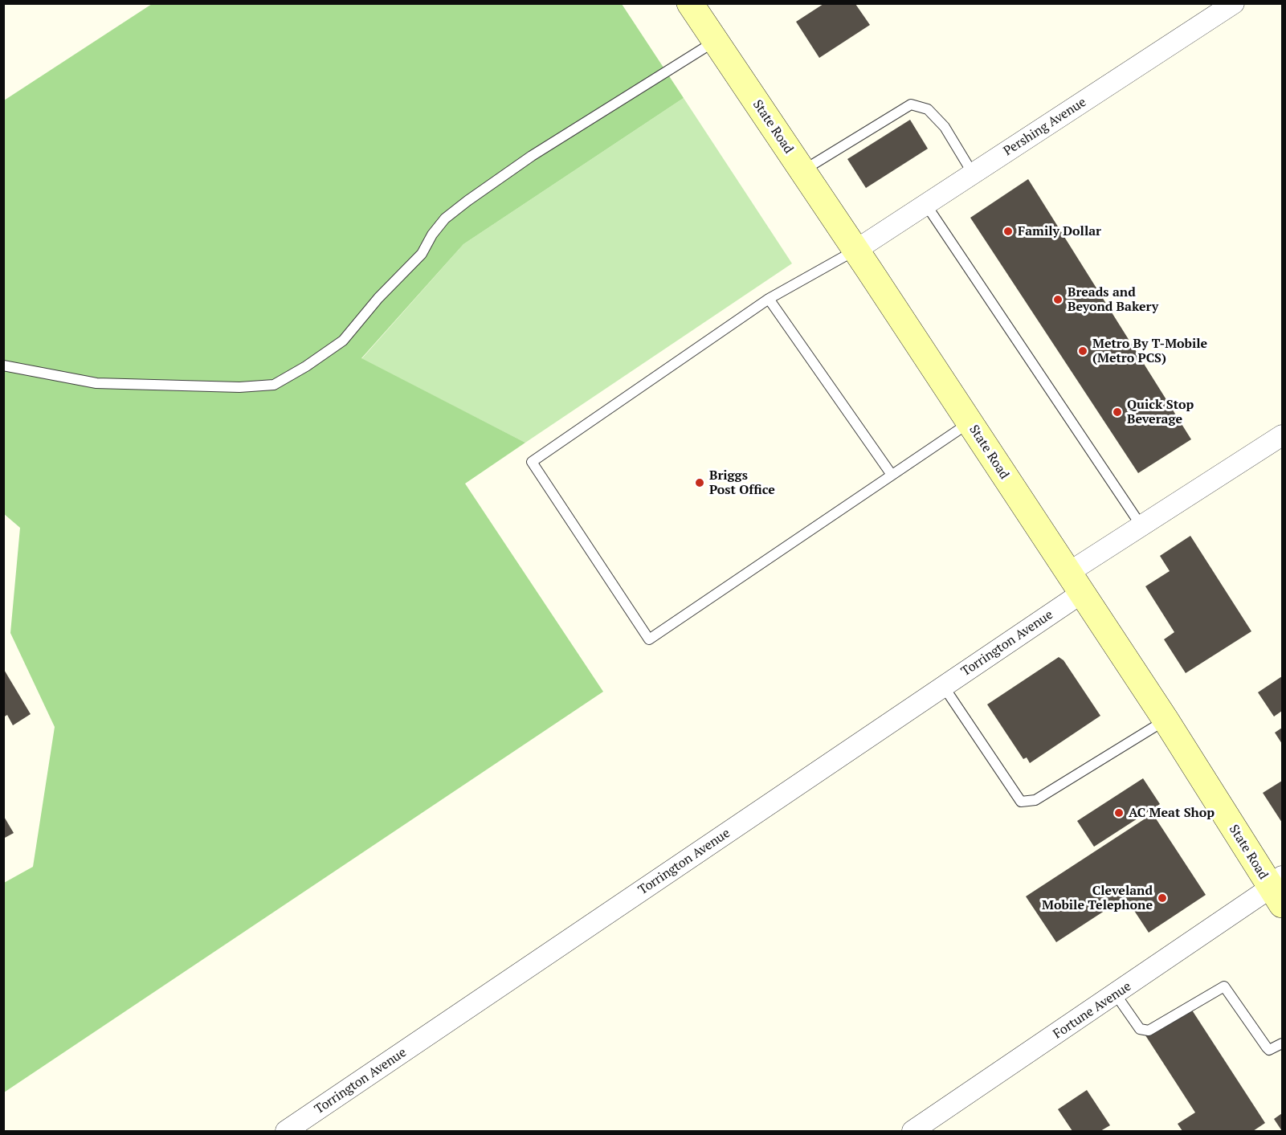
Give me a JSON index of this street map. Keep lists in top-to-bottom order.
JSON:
{
  "streets": {
    "main road": ["State Road"],
    "street": ["Pershing Avenue", "Torrington Avenue", "Fortune Avenue"]
  },
  "crossings": [
    ["State Road", "Pershing Avenue"],
    ["State Road", "Torrington Avenue"],
    ["State Road", "Fortune Avenue"]
  ],
  "places": [
    "Family Dollar",
    "Breads and Beyond Bakery",
    "Metro By T-Mobile (Metro PCS)",
    "Quick Stop Beverage",
    "Briggs Post Office",
    "AC Meat Shop",
    "Cleveland Mobile Telephone"
  ]
}
